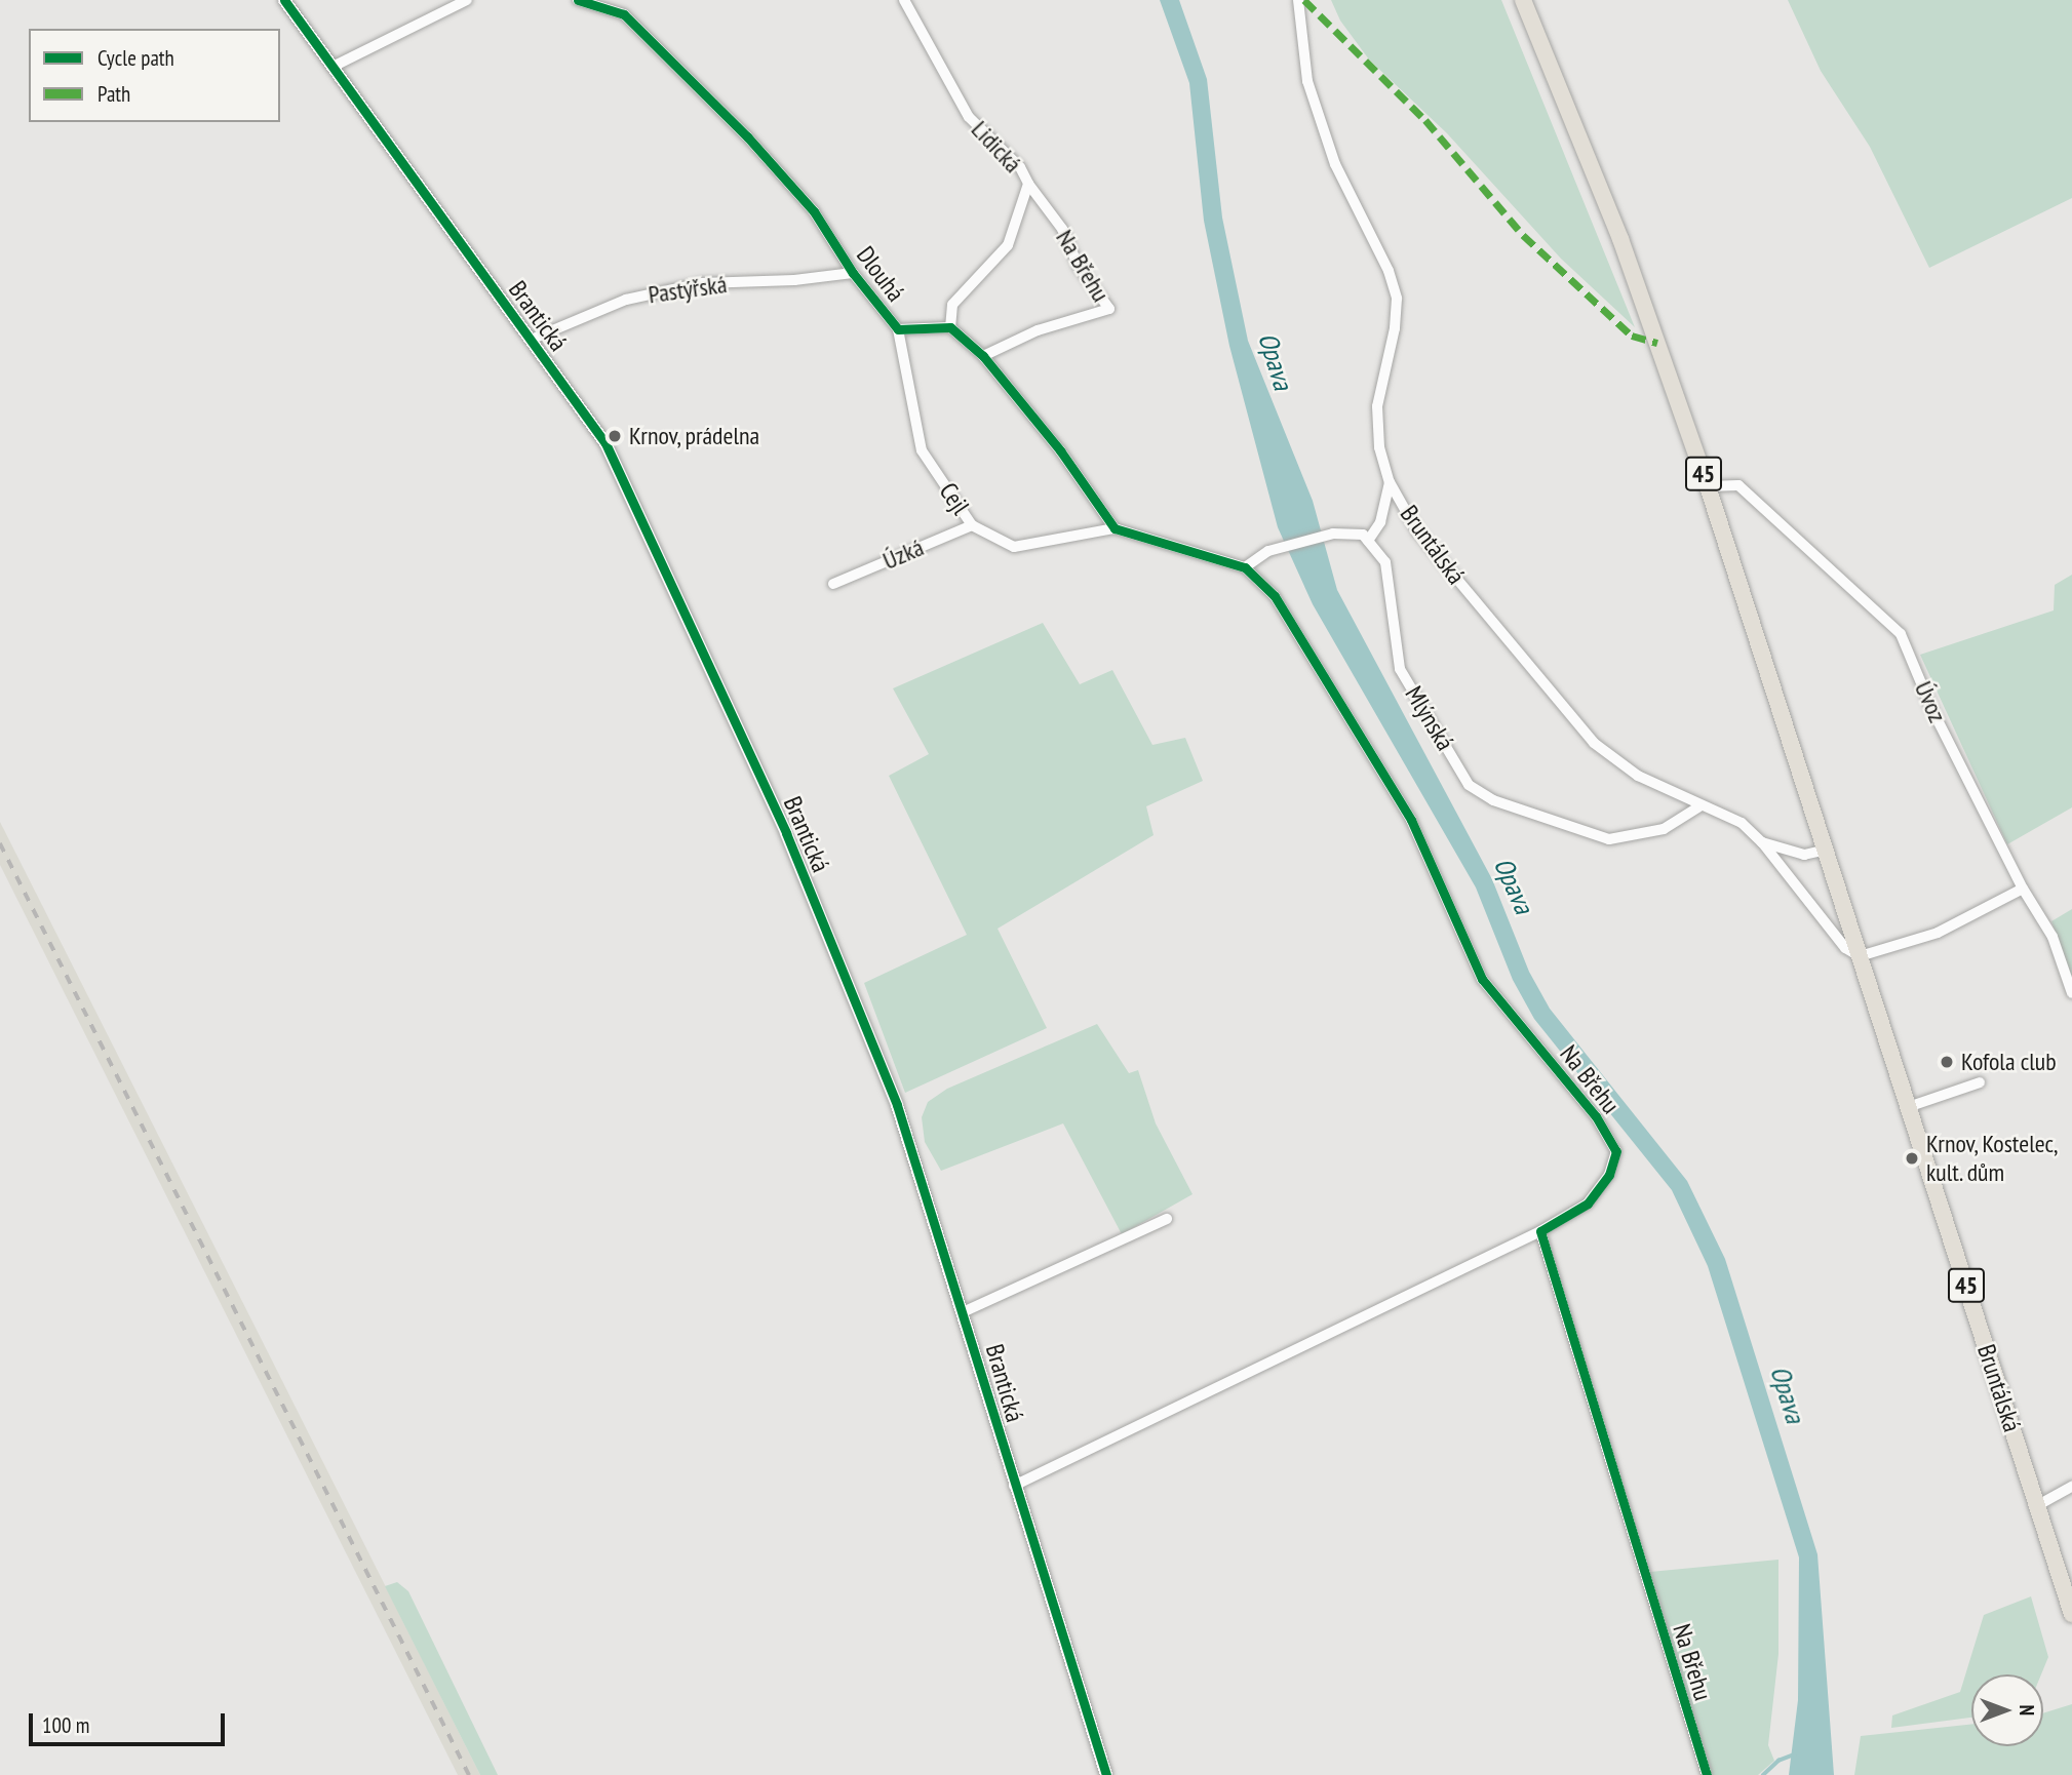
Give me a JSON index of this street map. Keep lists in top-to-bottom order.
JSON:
{
  "streets": {
    "main road": ["45", "Bruntálská"],
    "street": [
      "Lidická",
      "Na Břehu",
      "Dlouhá",
      "Pastýřská",
      "Brantická",
      "Cejl",
      "Úzká",
      "Úvoz",
      "Mlýnská"
    ]
  },
  "crossings": [
    ["Lidická", "Na Břehu"],
    ["Lidická", "Dlouhá"],
    ["Dlouhá", "Pastýřská"],
    ["Dlouhá", "Cejl"],
    ["Pastýřská", "Brantická"],
    ["Cejl", "Úzká"],
    ["Bruntálská", "Úvoz"],
    ["Bruntálská", "Mlýnská"]
  ],
  "water": ["Opava"],
  "places": ["Krnov, prádelna", "Kofola club", "Krnov, Kostelec, kult. dům"],
  "legend": ["Cycle path", "Path"],
  "scale_bar": "100 m",
  "north": "right"
}
